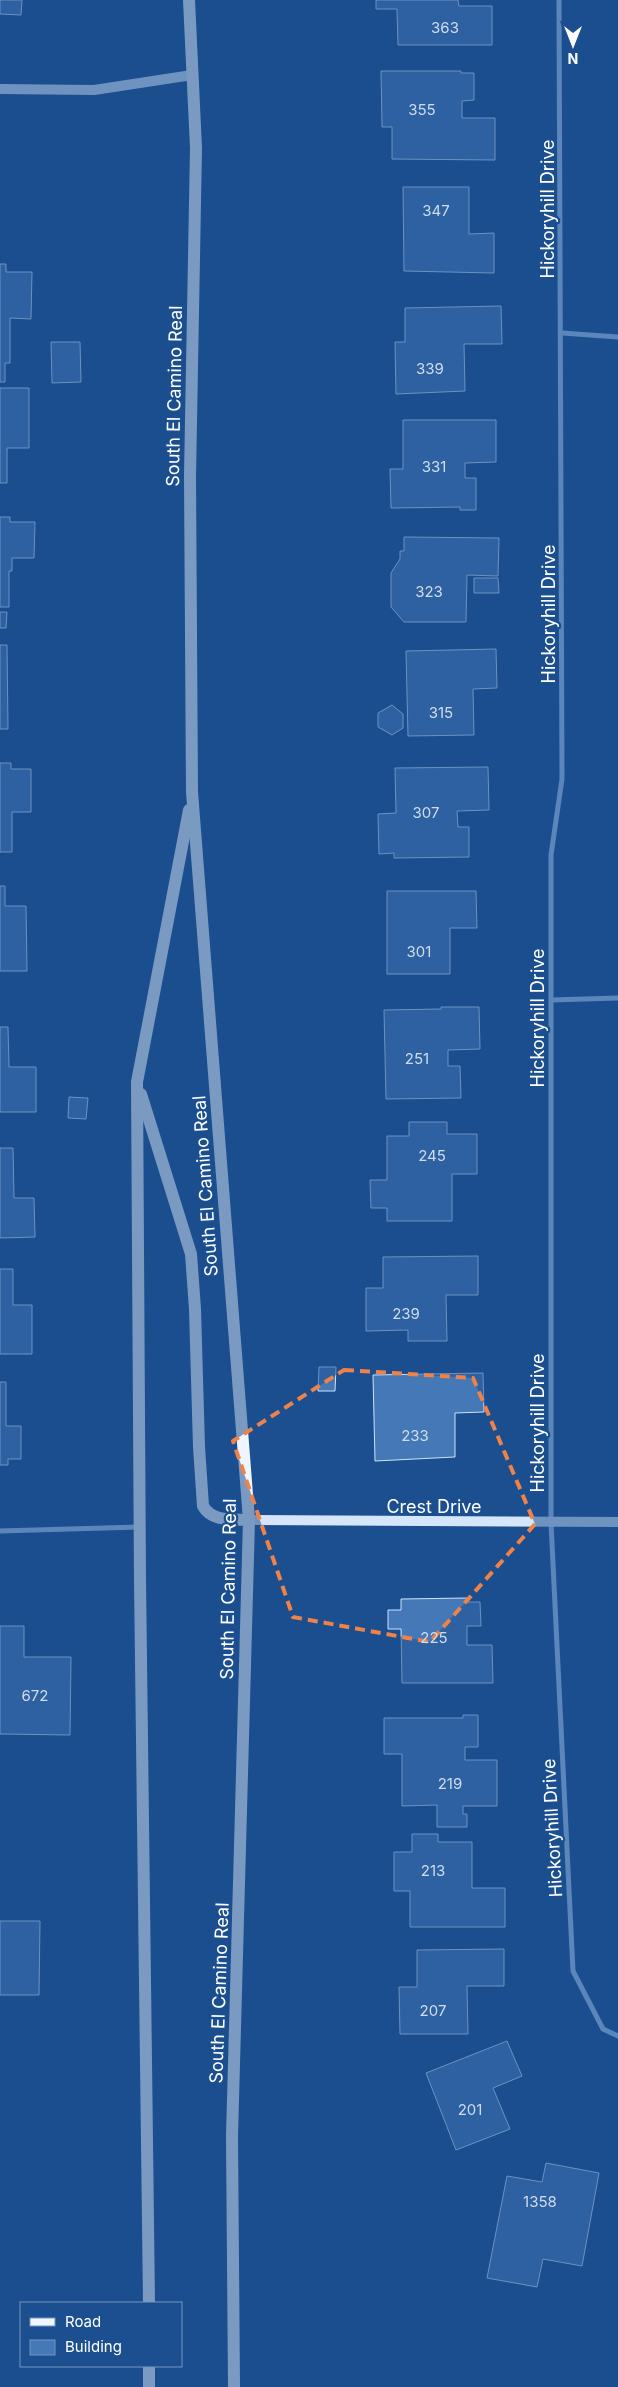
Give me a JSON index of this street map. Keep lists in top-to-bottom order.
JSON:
{
  "streets": {
    "main road": ["South El Camino Real"],
    "street": ["Hickoryhill Drive", "Crest Drive"]
  },
  "crossings": [
    ["Hickoryhill Drive", "Crest Drive"],
    ["South El Camino Real", "Crest Drive"]
  ],
  "house_numbers": [
    "363",
    "355",
    "347",
    "339",
    "331",
    "323",
    "315",
    "307",
    "301",
    "251",
    "245",
    "239",
    "233",
    "225",
    "672",
    "219",
    "213",
    "207",
    "201",
    "1358"
  ],
  "legend": ["Road", "Building"],
  "north": "bottom"
}
